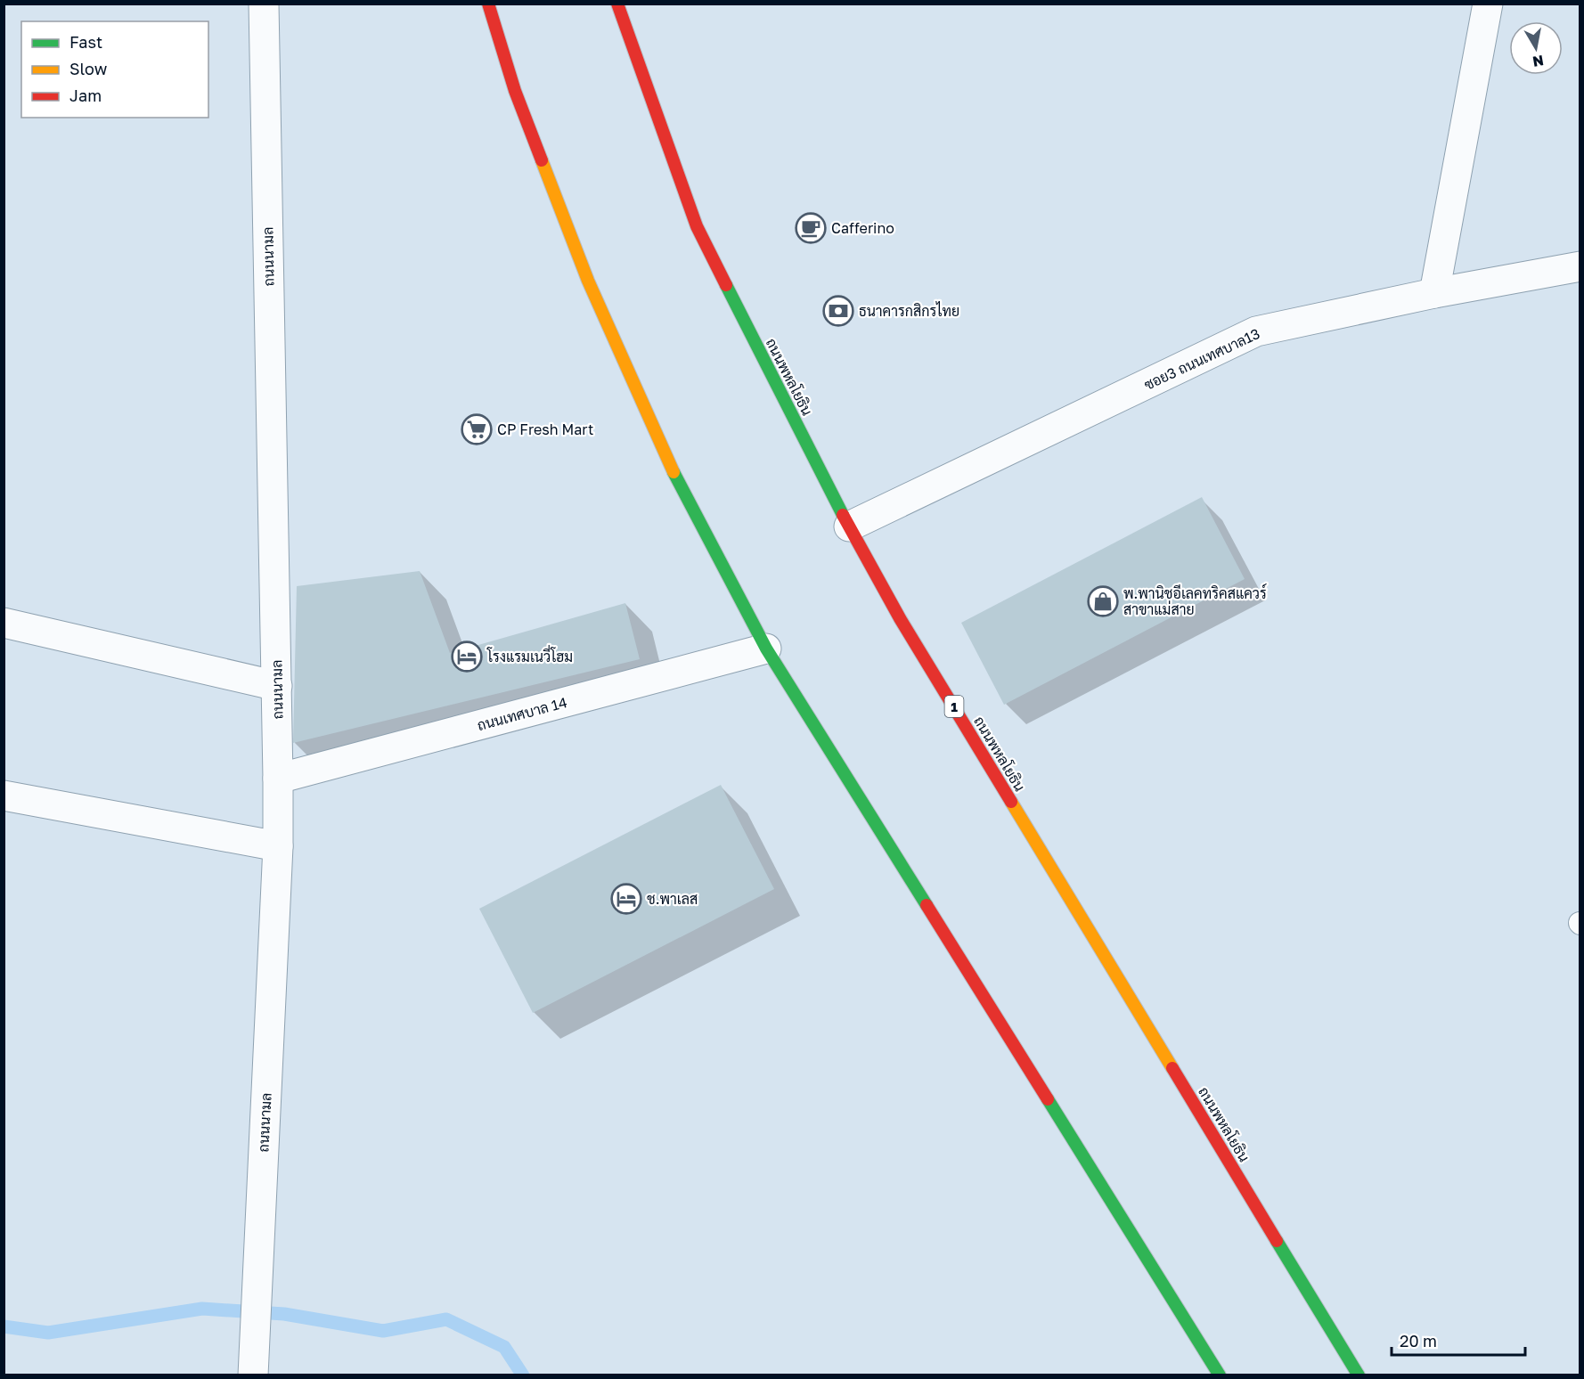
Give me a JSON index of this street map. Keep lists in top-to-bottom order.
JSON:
{
  "streets": {
    "main road": ["ถนนพหลโยธิน", "1"],
    "street": ["ถนนนามล", "ซอย3 ถนนเทศบาล13", "ถนนเทศบาล 14"]
  },
  "crossings": [
    ["ถนนนามล", "ถนนเทศบาล 14"],
    ["ซอย3 ถนนเทศบาล13", "ถนนพหลโยธิน"]
  ],
  "places": {
    "cafe": ["Cafferino"],
    "bank": ["ธนาคารกสิกรไทย"],
    "supermarket": ["CP Fresh Mart"],
    "shop": ["พ.พานิชอีเลคทริคสแควร์ สาขาแม่สาย"],
    "hotel": ["โรงแรมเนวี่โฮม", "ช.พาเลส"]
  },
  "legend": ["Fast", "Slow", "Jam"],
  "scale_bar": "20 m",
  "north": "bottom"
}
